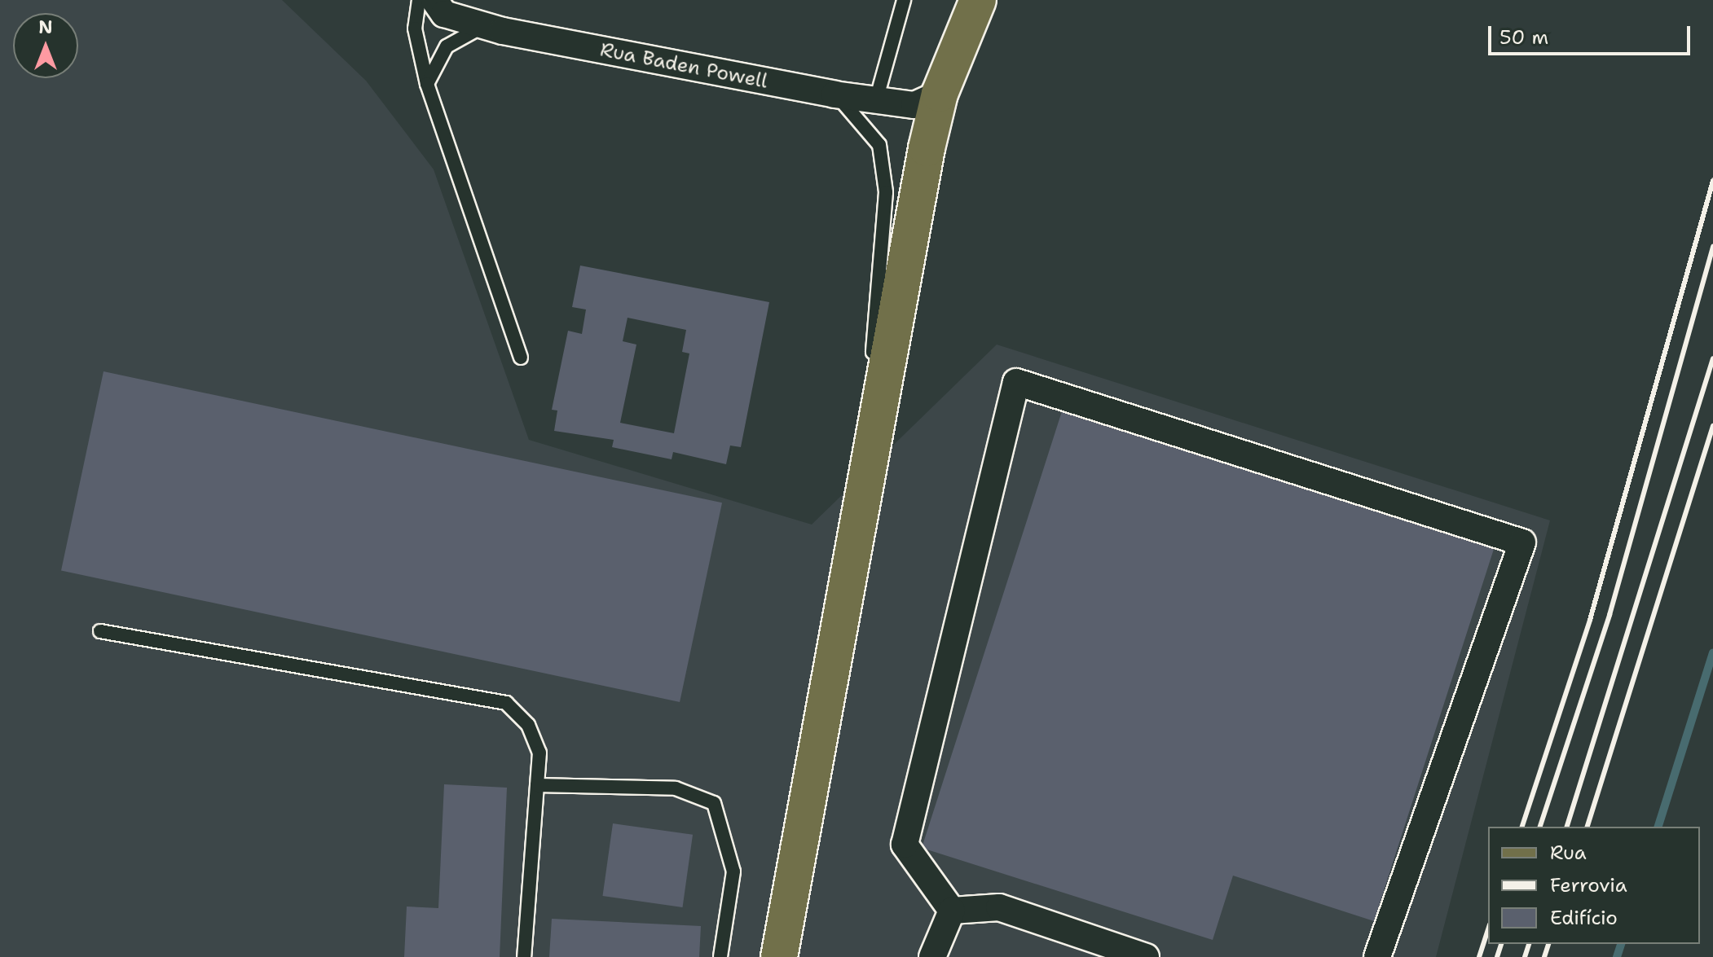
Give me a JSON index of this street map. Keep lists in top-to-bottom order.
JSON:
{
  "streets": {
    "street": ["Rua Baden Powell"]
  },
  "legend": ["Rua", "Ferrovia", "Edifício"],
  "scale_bar": "50 m",
  "north": "top"
}
